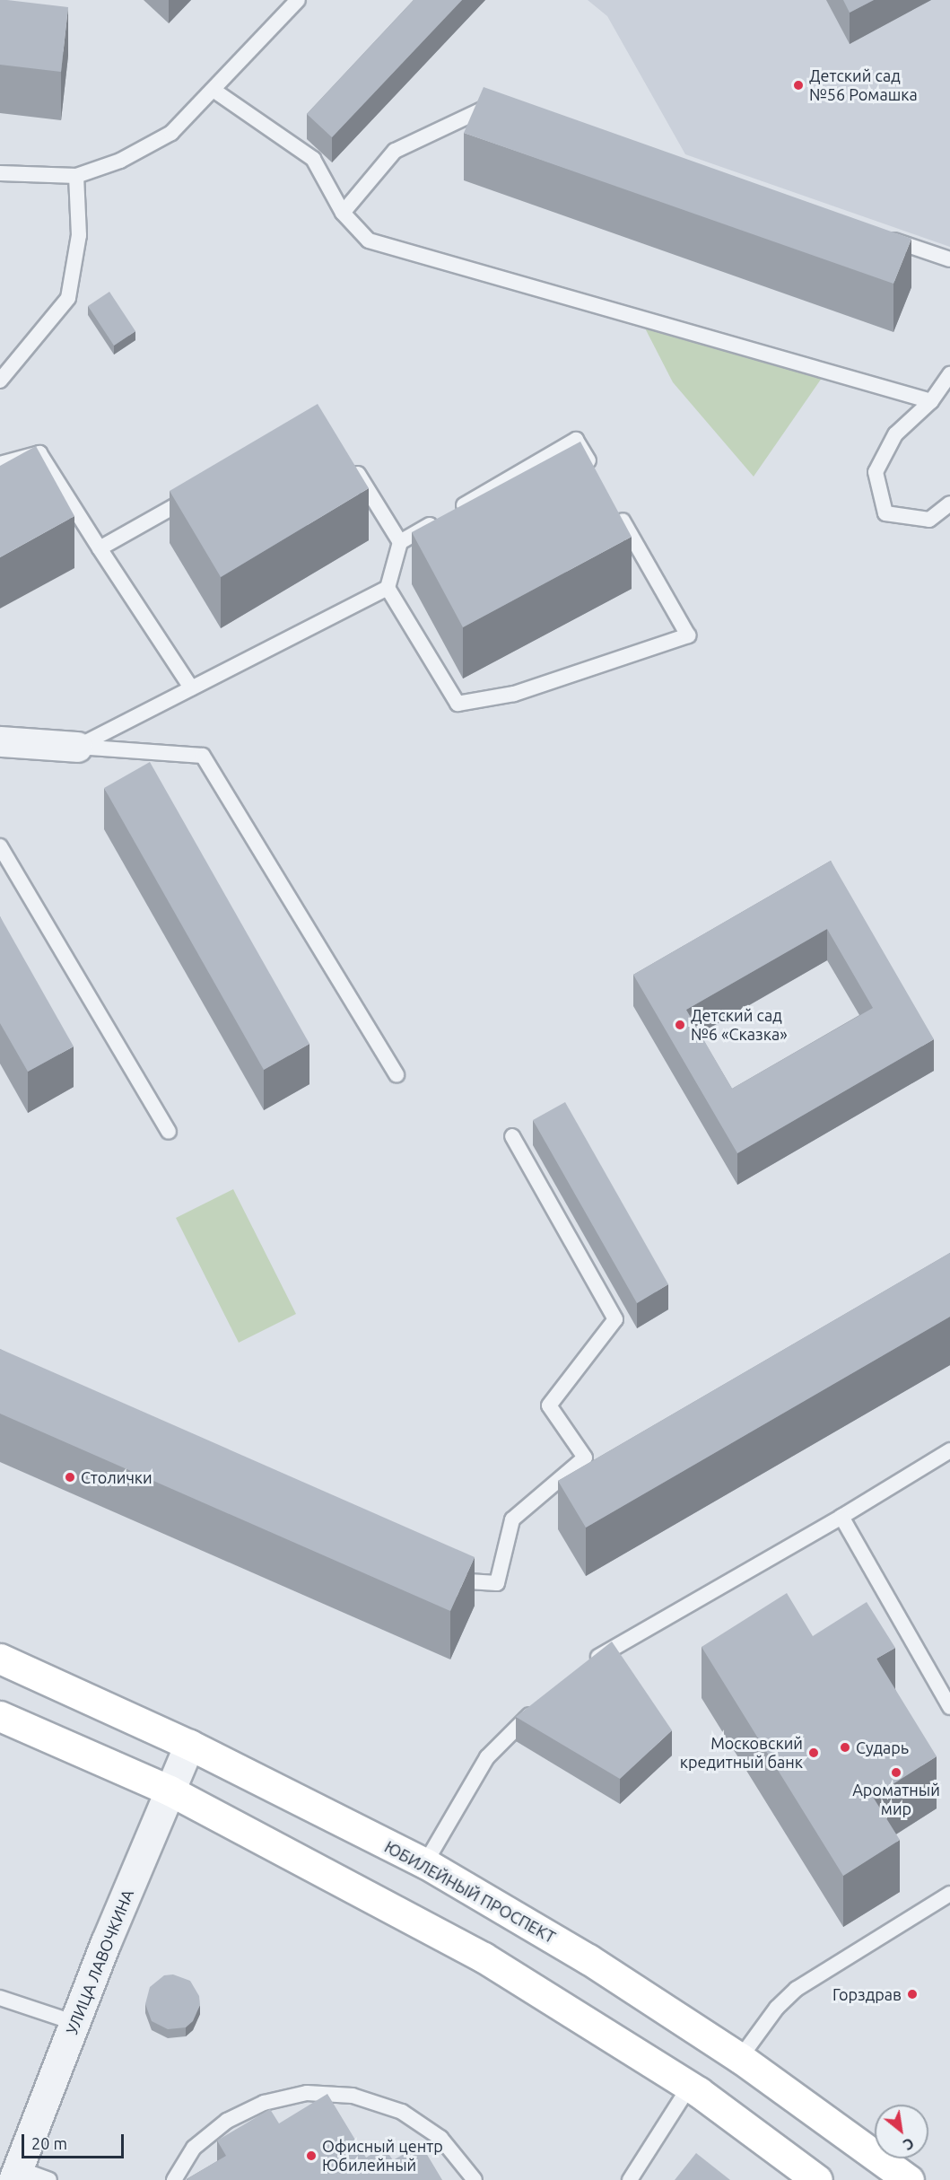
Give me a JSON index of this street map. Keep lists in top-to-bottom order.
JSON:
{
  "streets": {
    "main road": ["ЮБИЛЕЙНЫЙ ПРОСПЕКТ"],
    "street": ["УЛИЦА ЛАВОЧКИНА"]
  },
  "crossings": [
    ["ЮБИЛЕЙНЫЙ ПРОСПЕКТ", "УЛИЦА ЛАВОЧКИНА"]
  ],
  "places": [
    "Детский сад №56 Ромашка",
    "Детский сад №6 «Сказка»",
    "Столички",
    "Сударь",
    "Московский кредитный банк",
    "Ароматный мир",
    "Горздрав",
    "Офисный центр Юбилейный"
  ],
  "scale_bar": "20 m",
  "north": "bottom right"
}
